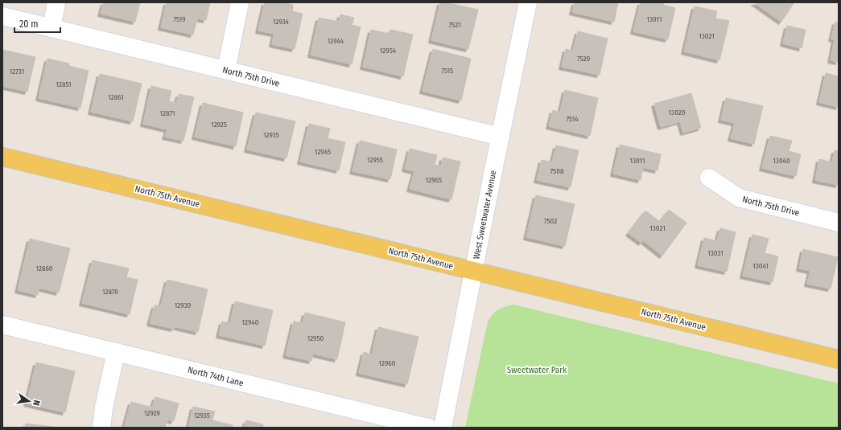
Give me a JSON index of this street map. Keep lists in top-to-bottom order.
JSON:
{
  "streets": {
    "main road": ["North 75th Avenue"],
    "street": ["North 75th Drive", "West Sweetwater Avenue", "North 74th Lane"]
  },
  "crossings": [
    ["North 75th Drive", "West Sweetwater Avenue"],
    ["North 75th Avenue", "West Sweetwater Avenue"]
  ],
  "parks": ["Sweetwater Park"],
  "house_numbers": [
    "7519",
    "13011",
    "12934",
    "7521",
    "13021",
    "12944",
    "12954",
    "7520",
    "7515",
    "12731",
    "12851",
    "12861",
    "13020",
    "12871",
    "7514",
    "12925",
    "12935",
    "12945",
    "12955",
    "13011",
    "13040",
    "7508",
    "12965",
    "7502",
    "13021",
    "13031",
    "13041",
    "12860",
    "12870",
    "12930",
    "12940",
    "12950",
    "12960",
    "12929",
    "12935"
  ],
  "scale_bar": "20 m",
  "north": "right"
}
